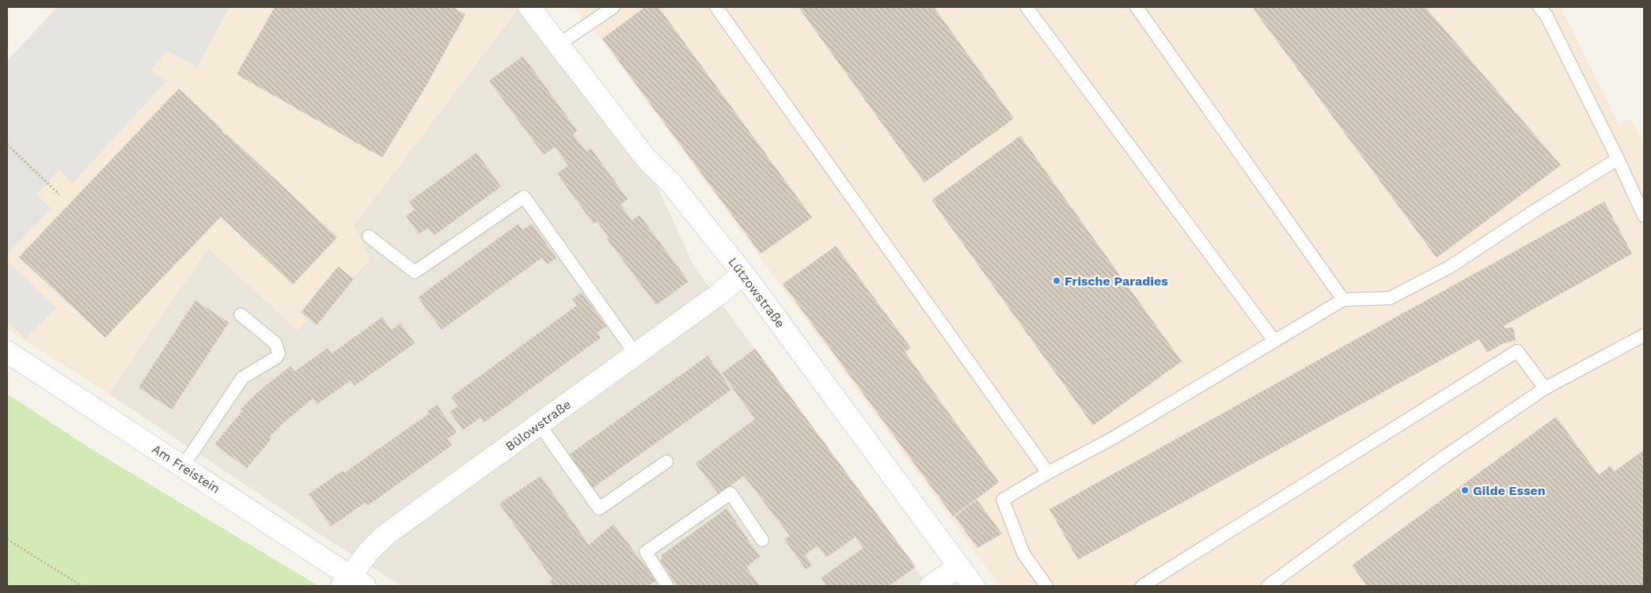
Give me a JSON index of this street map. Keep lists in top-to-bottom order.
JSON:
{
  "streets": {
    "street": ["Lützowstraße", "Bülowstraße", "Am Freistein"]
  },
  "crossings": [
    ["Lützowstraße", "Bülowstraße"],
    ["Bülowstraße", "Am Freistein"]
  ],
  "places": ["Frische Paradies", "Gilde Essen"]
}
